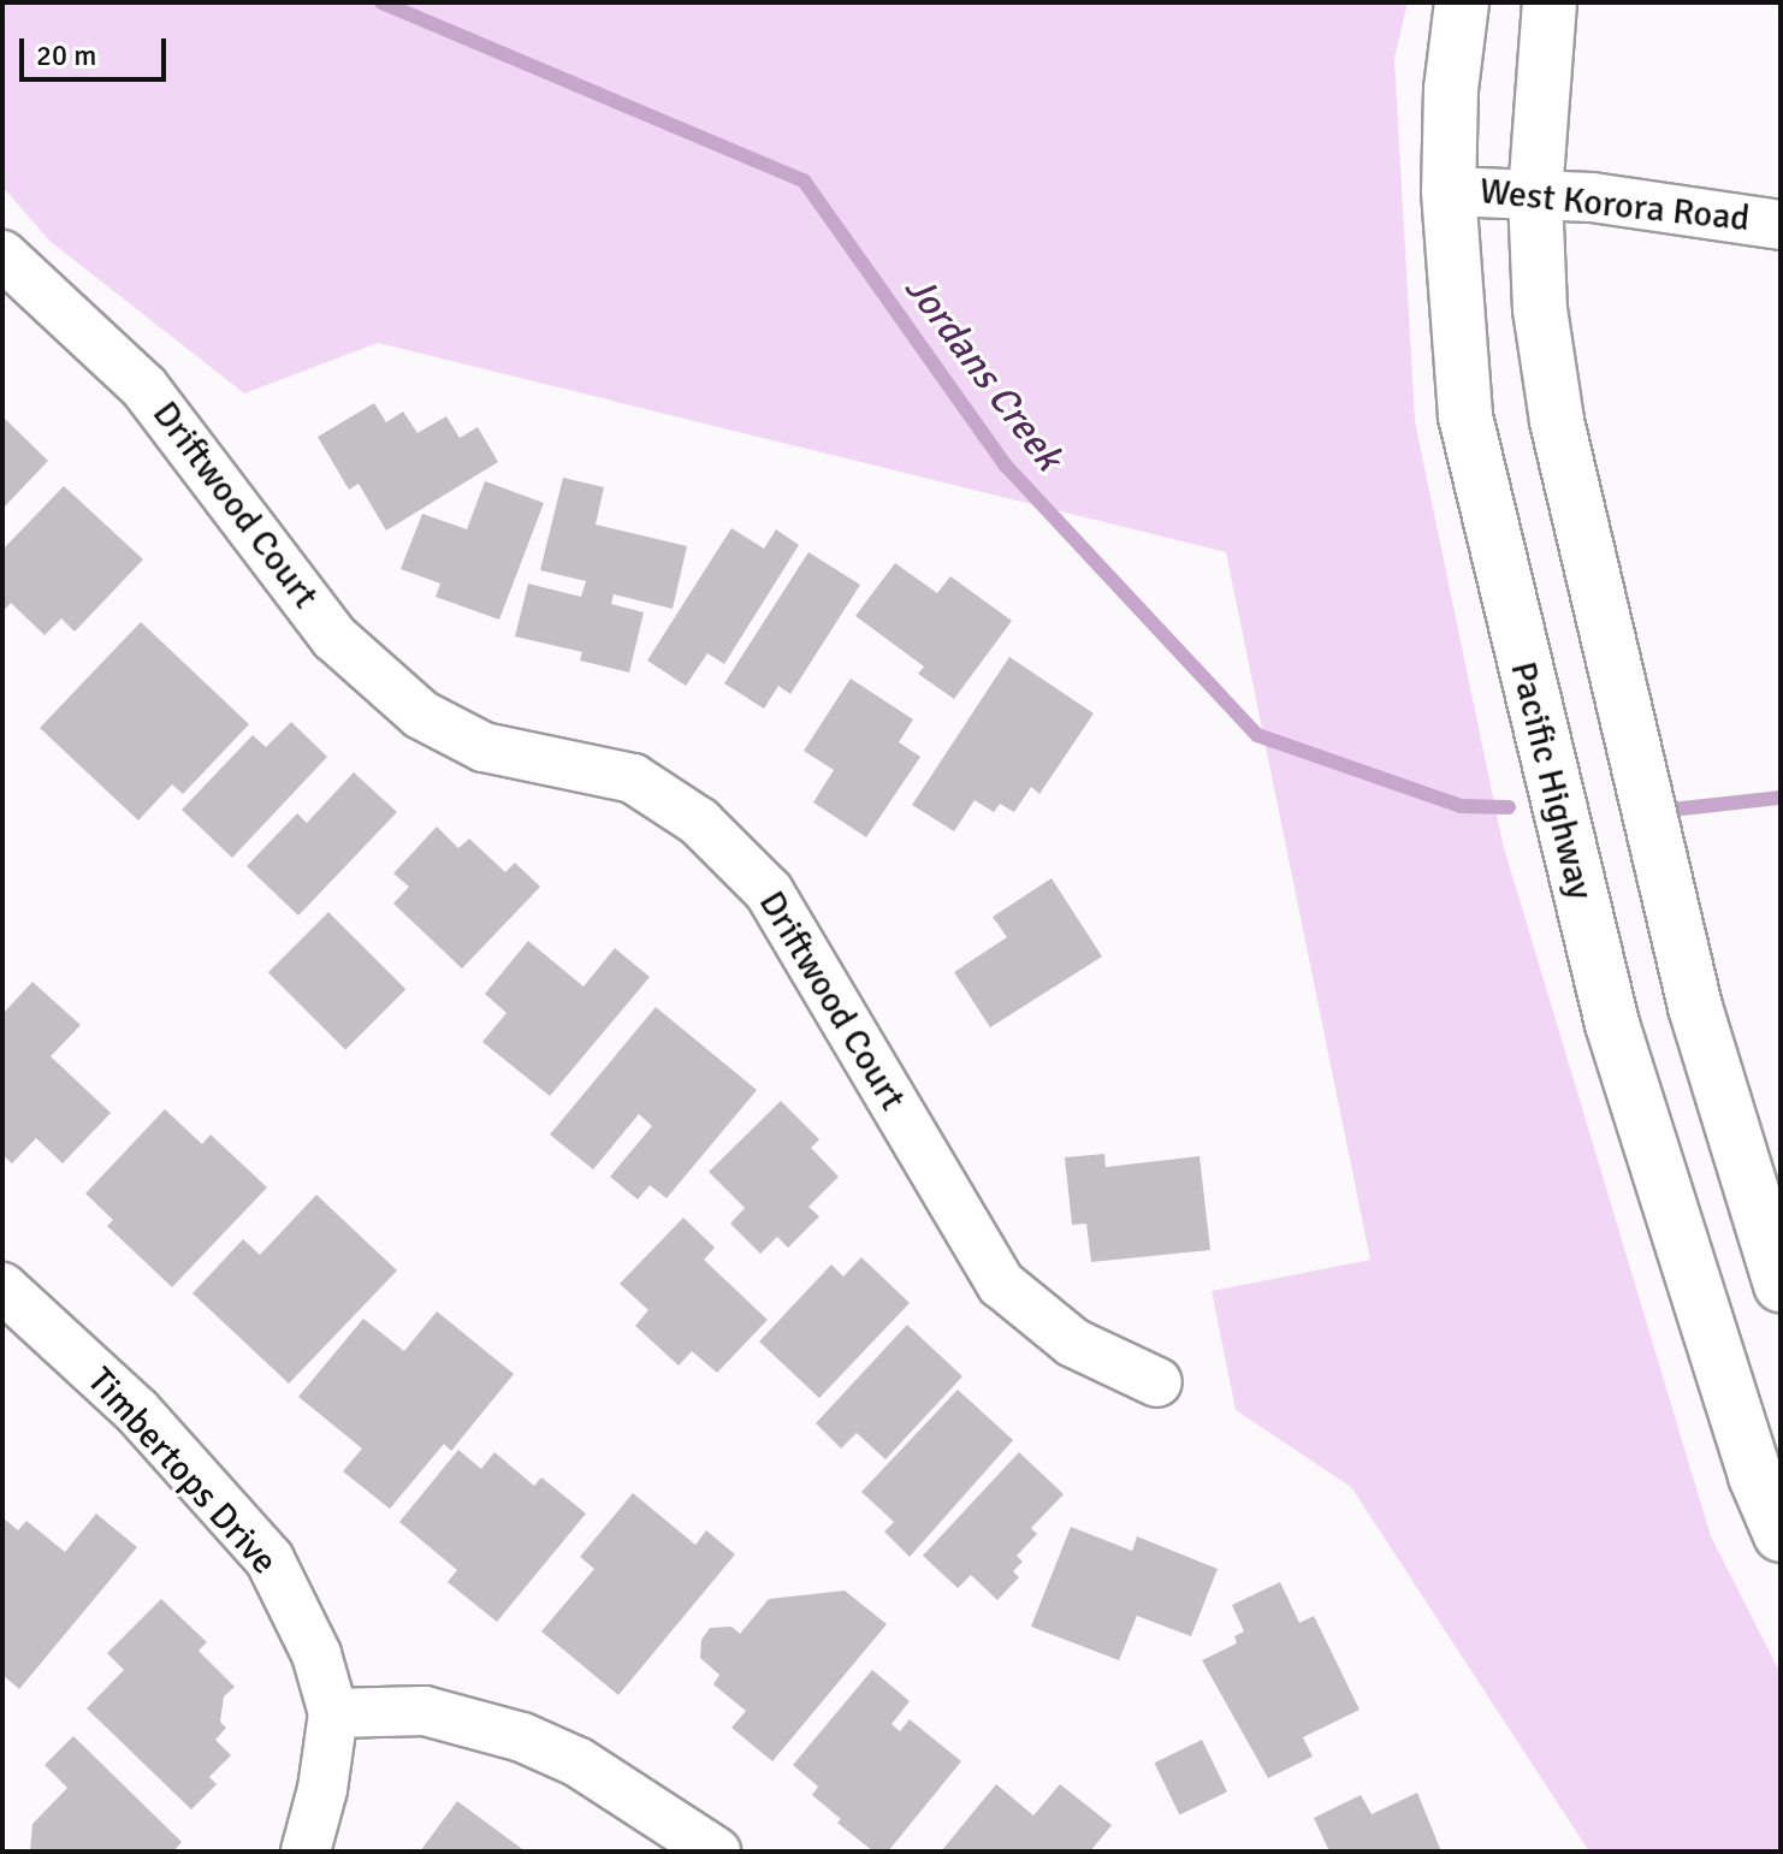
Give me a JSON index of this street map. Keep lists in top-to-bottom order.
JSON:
{
  "streets": {
    "highway": ["Pacific Highway"],
    "street": ["West Korora Road", "Driftwood Court", "Timbertops Drive"]
  },
  "crossings": [
    ["West Korora Road", "Pacific Highway"]
  ],
  "water": ["Jordans Creek"],
  "scale_bar": "20 m"
}
